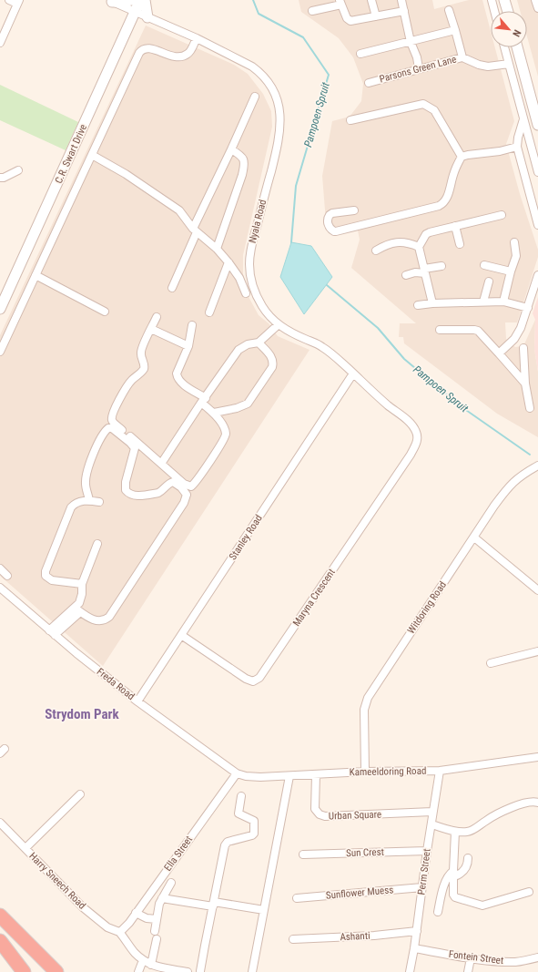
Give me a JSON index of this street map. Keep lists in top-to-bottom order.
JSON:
{
  "streets": {
    "street": [
      "Parsons Green Lane",
      "C.R. Swart Drive",
      "Nyala Road",
      "Stanley Road",
      "Maryna Crescent",
      "Witdoring Road",
      "Freda Road",
      "Kameeldoring Road",
      "Urban Square",
      "Sun Crest",
      "Ella Street",
      "Perm Street",
      "Harry Sneech Road",
      "Sunflower Muess",
      "Ashanti",
      "Fontein Street"
    ]
  },
  "crossings": [
    ["C.R. Swart Drive", "Nyala Road"],
    ["Nyala Road", "Stanley Road"],
    ["Nyala Road", "Maryna Crescent"],
    ["Stanley Road", "Maryna Crescent"],
    ["Stanley Road", "Freda Road"],
    ["Witdoring Road", "Kameeldoring Road"],
    ["Freda Road", "Kameeldoring Road"],
    ["Freda Road", "Ella Street"],
    ["Kameeldoring Road", "Urban Square"],
    ["Kameeldoring Road", "Ella Street"],
    ["Kameeldoring Road", "Perm Street"],
    ["Urban Square", "Perm Street"],
    ["Sun Crest", "Perm Street"],
    ["Ella Street", "Harry Sneech Road"],
    ["Perm Street", "Sunflower Muess"],
    ["Perm Street", "Ashanti"],
    ["Perm Street", "Fontein Street"]
  ],
  "districts": ["Strydom Park"],
  "water": ["Pampoen Spruit"],
  "north": "bottom right"
}
